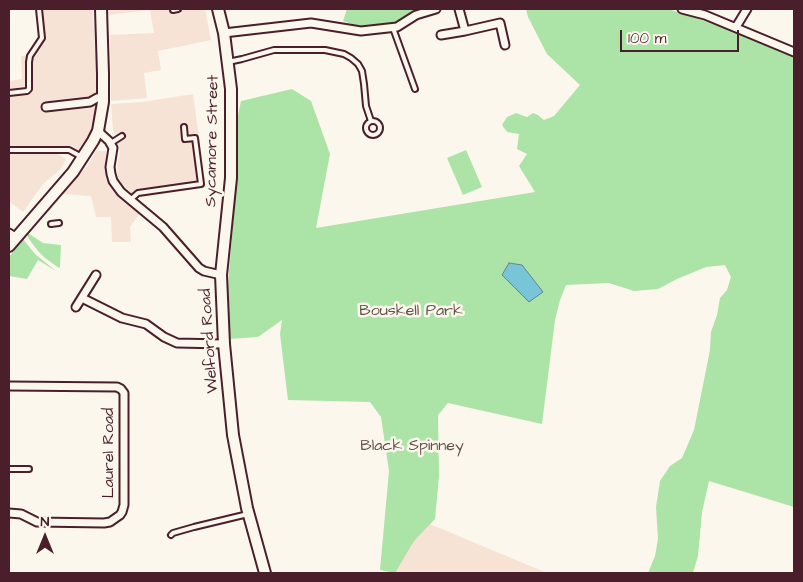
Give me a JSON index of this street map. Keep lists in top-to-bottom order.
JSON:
{
  "streets": {
    "street": ["Sycamore Street", "Welford Road", "Laurel Road"]
  },
  "crossings": [
    ["Sycamore Street", "Welford Road"]
  ],
  "parks": ["Bouskell Park", "Black Spinney"],
  "scale_bar": "100 m",
  "north": "top"
}
